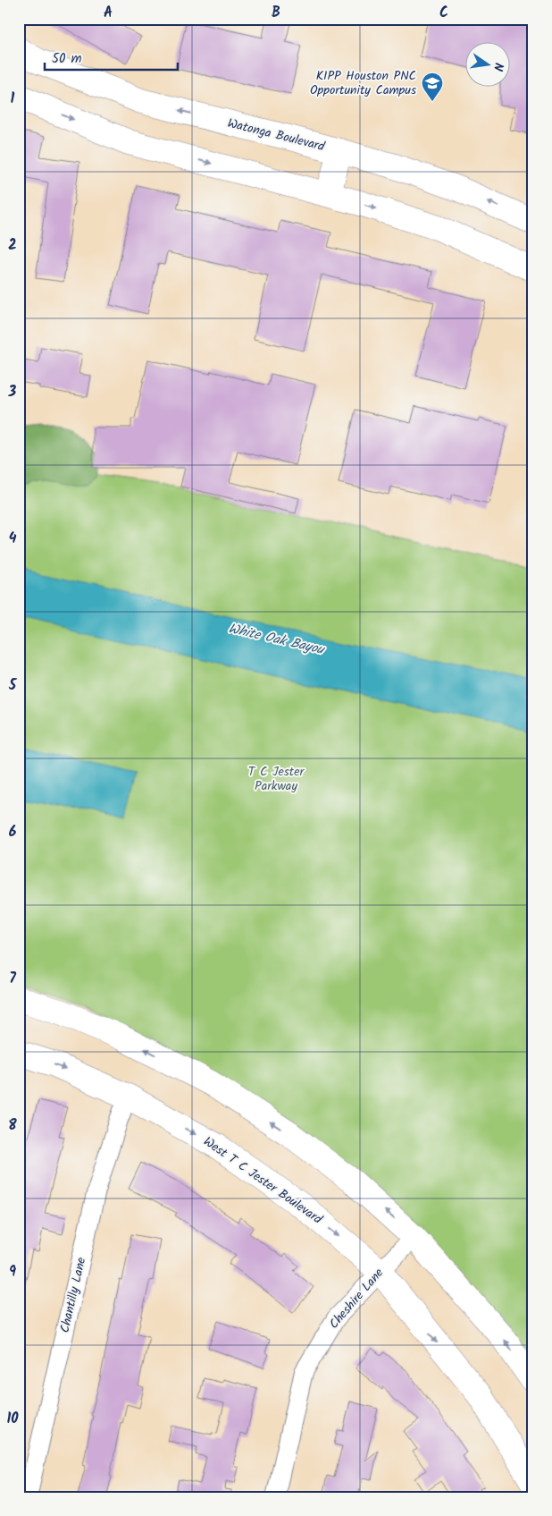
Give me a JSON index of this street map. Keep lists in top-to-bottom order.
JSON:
{
  "streets": {
    "main road": ["Watonga Boulevard", "West T C Jester Boulevard"],
    "street": ["Chantilly Lane", "Cheshire Lane"]
  },
  "crossings": [
    ["West T C Jester Boulevard", "Chantilly Lane"],
    ["West T C Jester Boulevard", "Cheshire Lane"]
  ],
  "water": ["White Oak Bayou"],
  "parks": ["T C Jester Parkway"],
  "places": {
    "school or university": ["KIPP Houston PNC Opportunity Campus"]
  },
  "scale_bar": "50 m",
  "north": "right",
  "grid": {
    "columns": ["A", "B", "C"],
    "rows": [
      "1",
      "2",
      "3",
      "4",
      "5",
      "6",
      "7",
      "8",
      "9",
      "10"
    ]
  }
}
